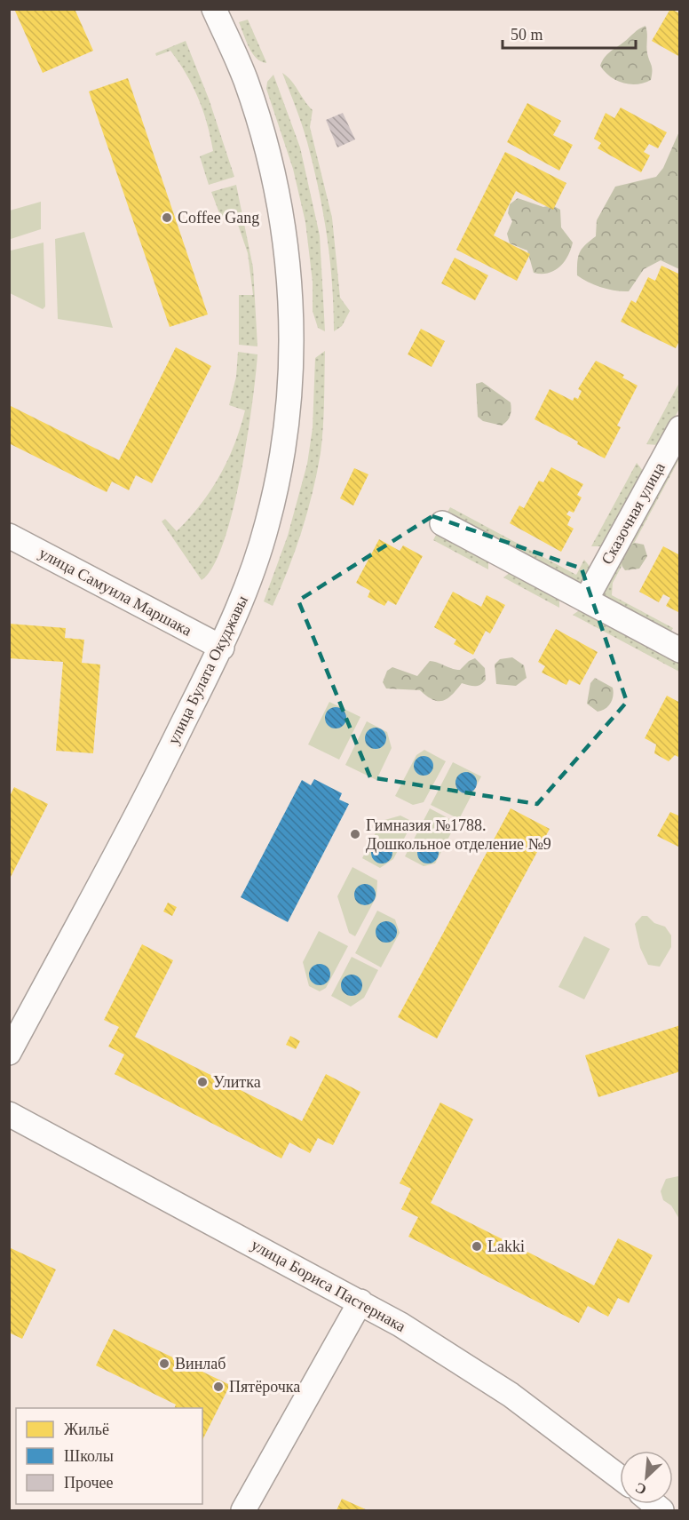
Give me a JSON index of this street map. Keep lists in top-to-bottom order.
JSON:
{
  "streets": {
    "street": [
      "Сказочная улица",
      "улица Самуила Маршака",
      "улица Булата Окуджавы",
      "улица Бориса Пастернака"
    ]
  },
  "crossings": [
    ["улица Самуила Маршака", "улица Булата Окуджавы"]
  ],
  "places": [
    "Coffee Gang",
    "Гимназия №1788. Дошкольное отделение №9",
    "Улитка",
    "Lakki",
    "Винлаб",
    "Пятёрочка"
  ],
  "legend": ["Жильё", "Школы", "Прочее"],
  "scale_bar": "50 m",
  "north": "bottom left"
}
